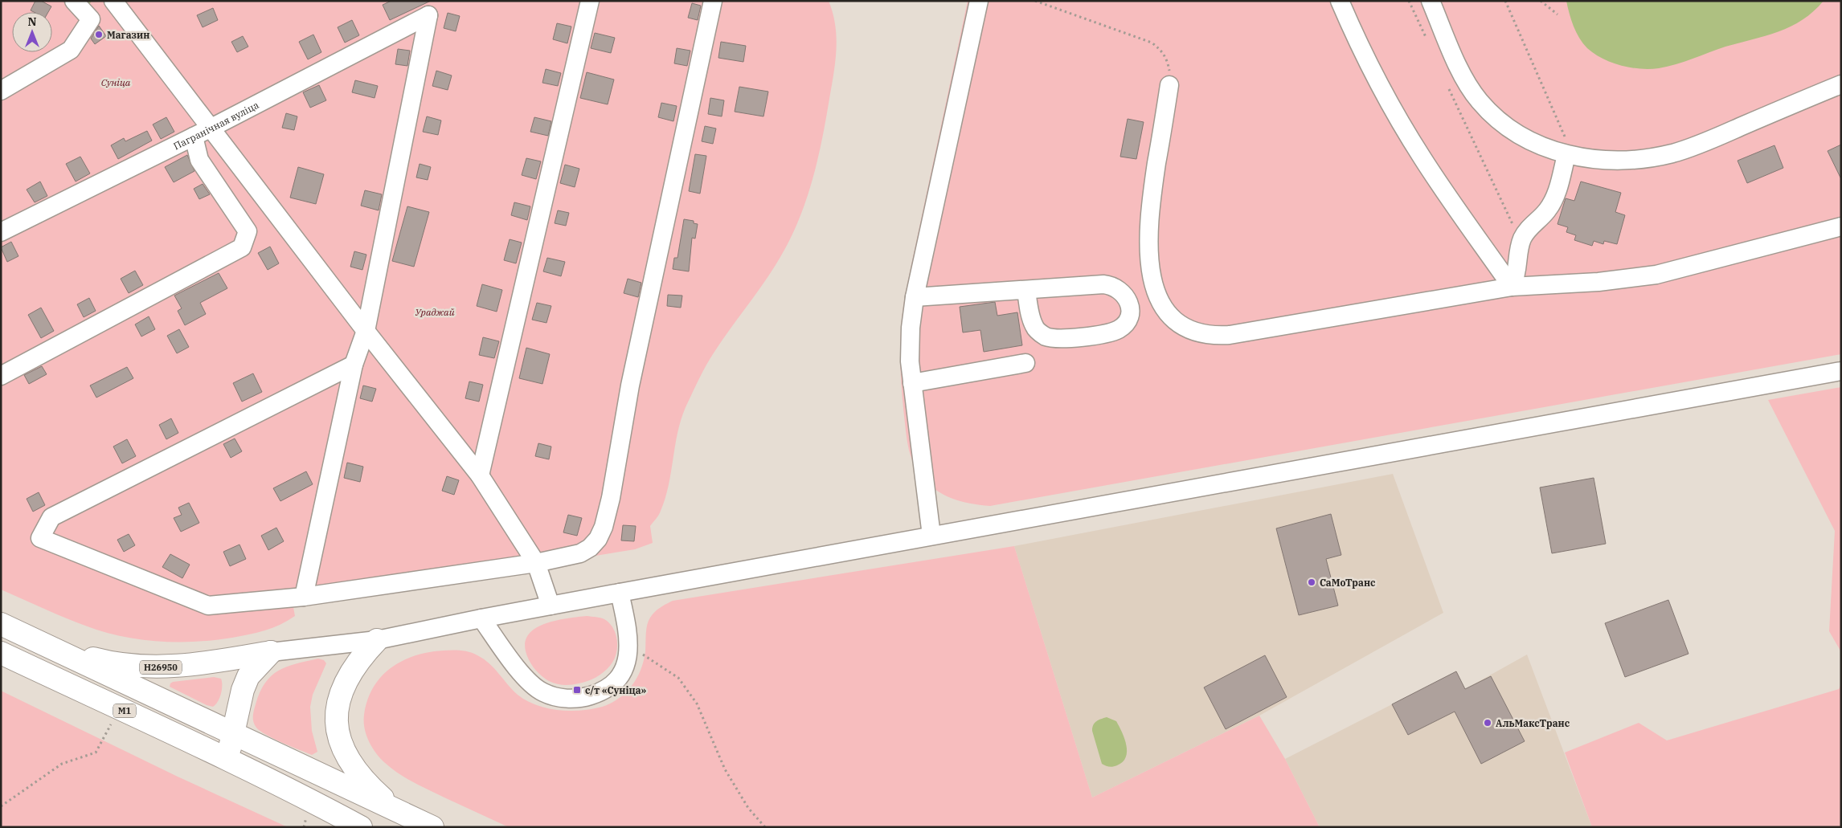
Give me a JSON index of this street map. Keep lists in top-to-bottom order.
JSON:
{
  "streets": {
    "highway": ["Н26950", "М1"],
    "street": ["Пагранічная вуліца"]
  },
  "crossings": [
    ["Н26950", "М1"]
  ],
  "parks": ["Суніца", "Ураджай"],
  "places": {
    "other": ["Магазин", "СаМоТранс", "АльМаксТранс"],
    "transit": ["с/т «Суніца»"]
  },
  "north": "top"
}
